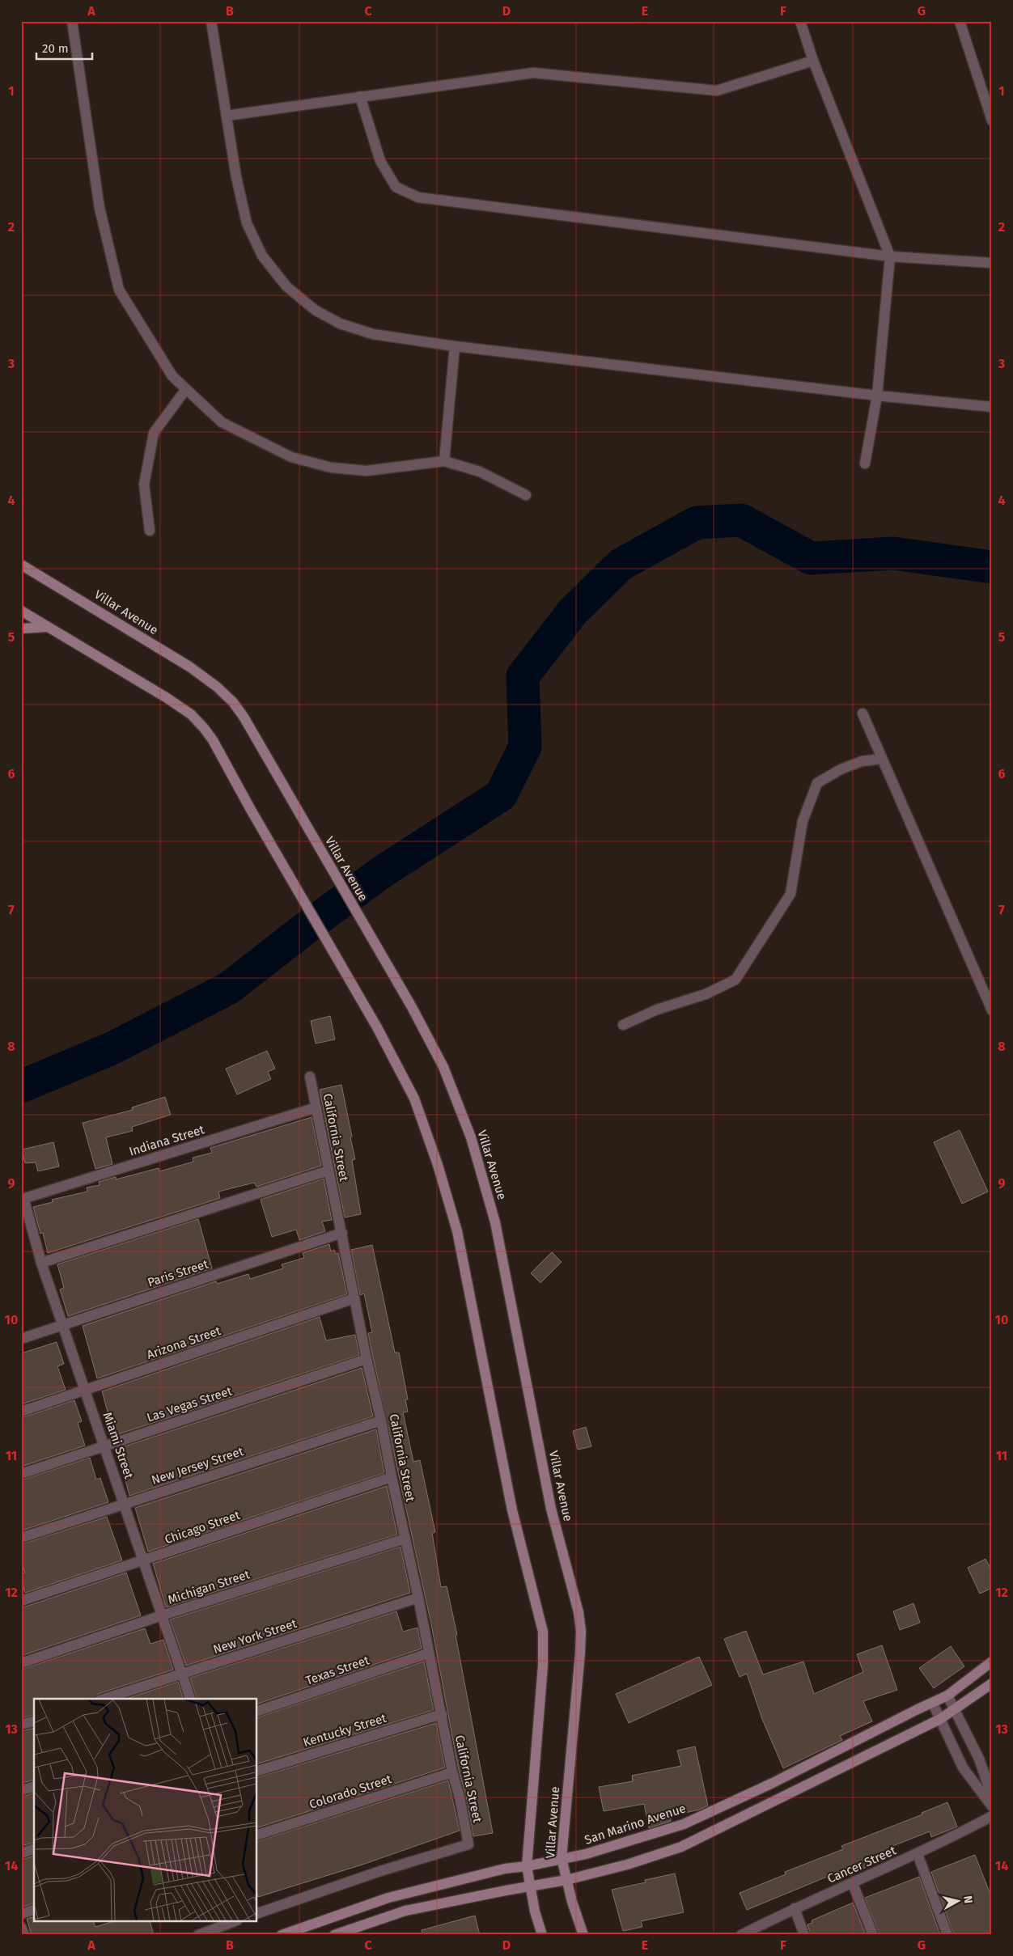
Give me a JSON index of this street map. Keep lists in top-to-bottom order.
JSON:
{
  "streets": {
    "main road": ["Villar Avenue", "San Marino Avenue"],
    "street": [
      "California Street",
      "Indiana Street",
      "Paris Street",
      "Arizona Street",
      "Las Vegas Street",
      "Miami Street",
      "New Jersey Street",
      "Chicago Street",
      "Michigan Street",
      "New York Street",
      "Texas Street",
      "Kentucky Street",
      "Colorado Street",
      "Cancer Street"
    ]
  },
  "crossings": [
    ["Villar Avenue", "San Marino Avenue"],
    ["California Street", "Indiana Street"],
    ["California Street", "Paris Street"],
    ["California Street", "Arizona Street"],
    ["California Street", "Las Vegas Street"],
    ["California Street", "New Jersey Street"],
    ["California Street", "Chicago Street"],
    ["California Street", "Michigan Street"],
    ["California Street", "New York Street"],
    ["California Street", "Texas Street"],
    ["California Street", "Kentucky Street"],
    ["California Street", "Colorado Street"],
    ["Indiana Street", "Miami Street"],
    ["Paris Street", "Miami Street"],
    ["Arizona Street", "Miami Street"],
    ["Las Vegas Street", "Miami Street"],
    ["Miami Street", "New Jersey Street"],
    ["Miami Street", "Chicago Street"],
    ["Miami Street", "Michigan Street"],
    ["Miami Street", "New York Street"]
  ],
  "scale_bar": "20 m",
  "north": "right",
  "grid": {
    "columns": [
      "A",
      "B",
      "C",
      "D",
      "E",
      "F",
      "G"
    ],
    "rows": [
      "1",
      "2",
      "3",
      "4",
      "5",
      "6",
      "7",
      "8",
      "9",
      "10",
      "11",
      "12",
      "13",
      "14"
    ]
  }
}
